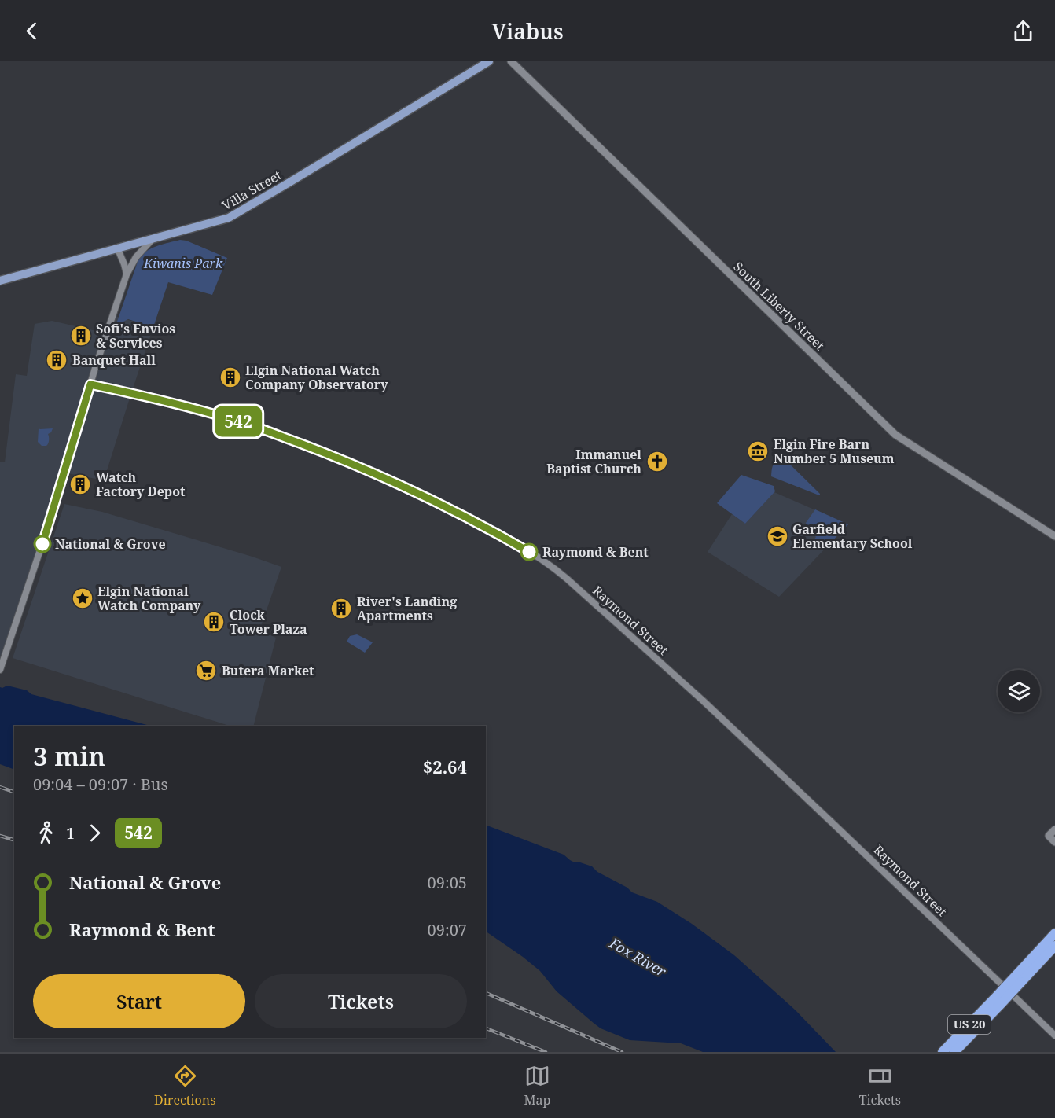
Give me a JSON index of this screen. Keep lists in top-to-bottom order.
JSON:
{
  "streets": {
    "highway": ["US 20"],
    "main road": ["Villa Street", "South Liberty Street"],
    "street": ["Raymond Street"]
  },
  "water": ["Fox River"],
  "parks": ["Kiwanis Park"],
  "places": {
    "building": [
      "Sofi's Envios & Services",
      "Banquet Hall",
      "Elgin National Watch Company Observatory",
      "Watch Factory Depot",
      "River's Landing Apartments",
      "Clock Tower Plaza"
    ],
    "museum": ["Elgin Fire Barn Number 5 Museum"],
    "church": ["Immanuel Baptist Church"],
    "school or university": ["Garfield Elementary School"],
    "other": ["National & Grove", "Raymond & Bent"],
    "place": ["Elgin National Watch Company"],
    "supermarket": ["Butera Market"]
  },
  "lines": ["bus line 542"],
  "page": {
    "header": "Viabus",
    "on_map": "542",
    "heading": ["3 min", "09:04 – 09:07 · Bus", "$2.64"],
    "legs": ["1", "542"],
    "list": [
      {
        "name": "National & Grove",
        "value": "09:05"
      },
      {
        "name": "Raymond & Bent",
        "value": "09:07"
      }
    ],
    "buttons": ["Start", "Tickets"],
    "tabs": ["Directions", "Map", "Tickets"]
  }
}
